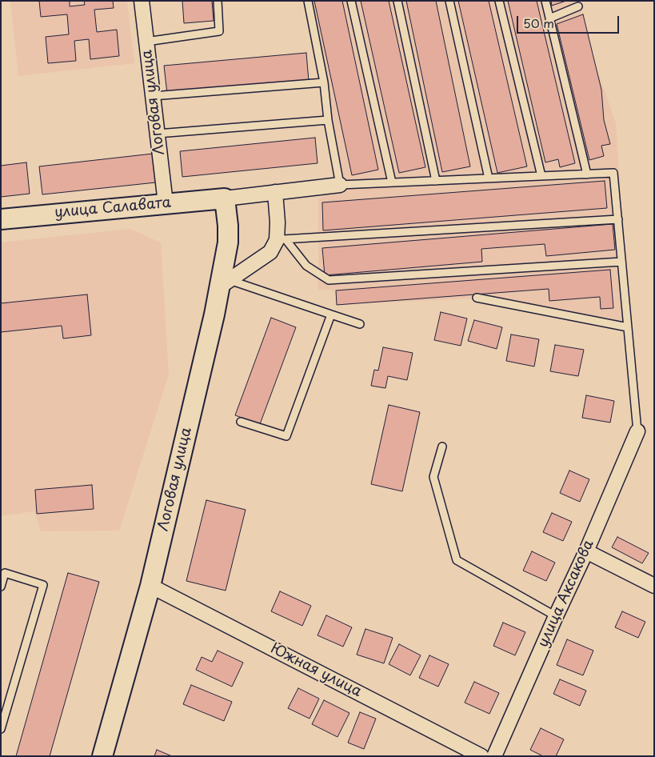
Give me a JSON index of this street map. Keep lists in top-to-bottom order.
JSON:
{
  "streets": {
    "street": [
      "Логовая улица",
      "улица Салавата",
      "улица Аксакова",
      "Южная улица"
    ]
  },
  "crossings": [
    ["Логовая улица", "улица Салавата"],
    ["Логовая улица", "Южная улица"]
  ],
  "scale_bar": "50 m"
}
